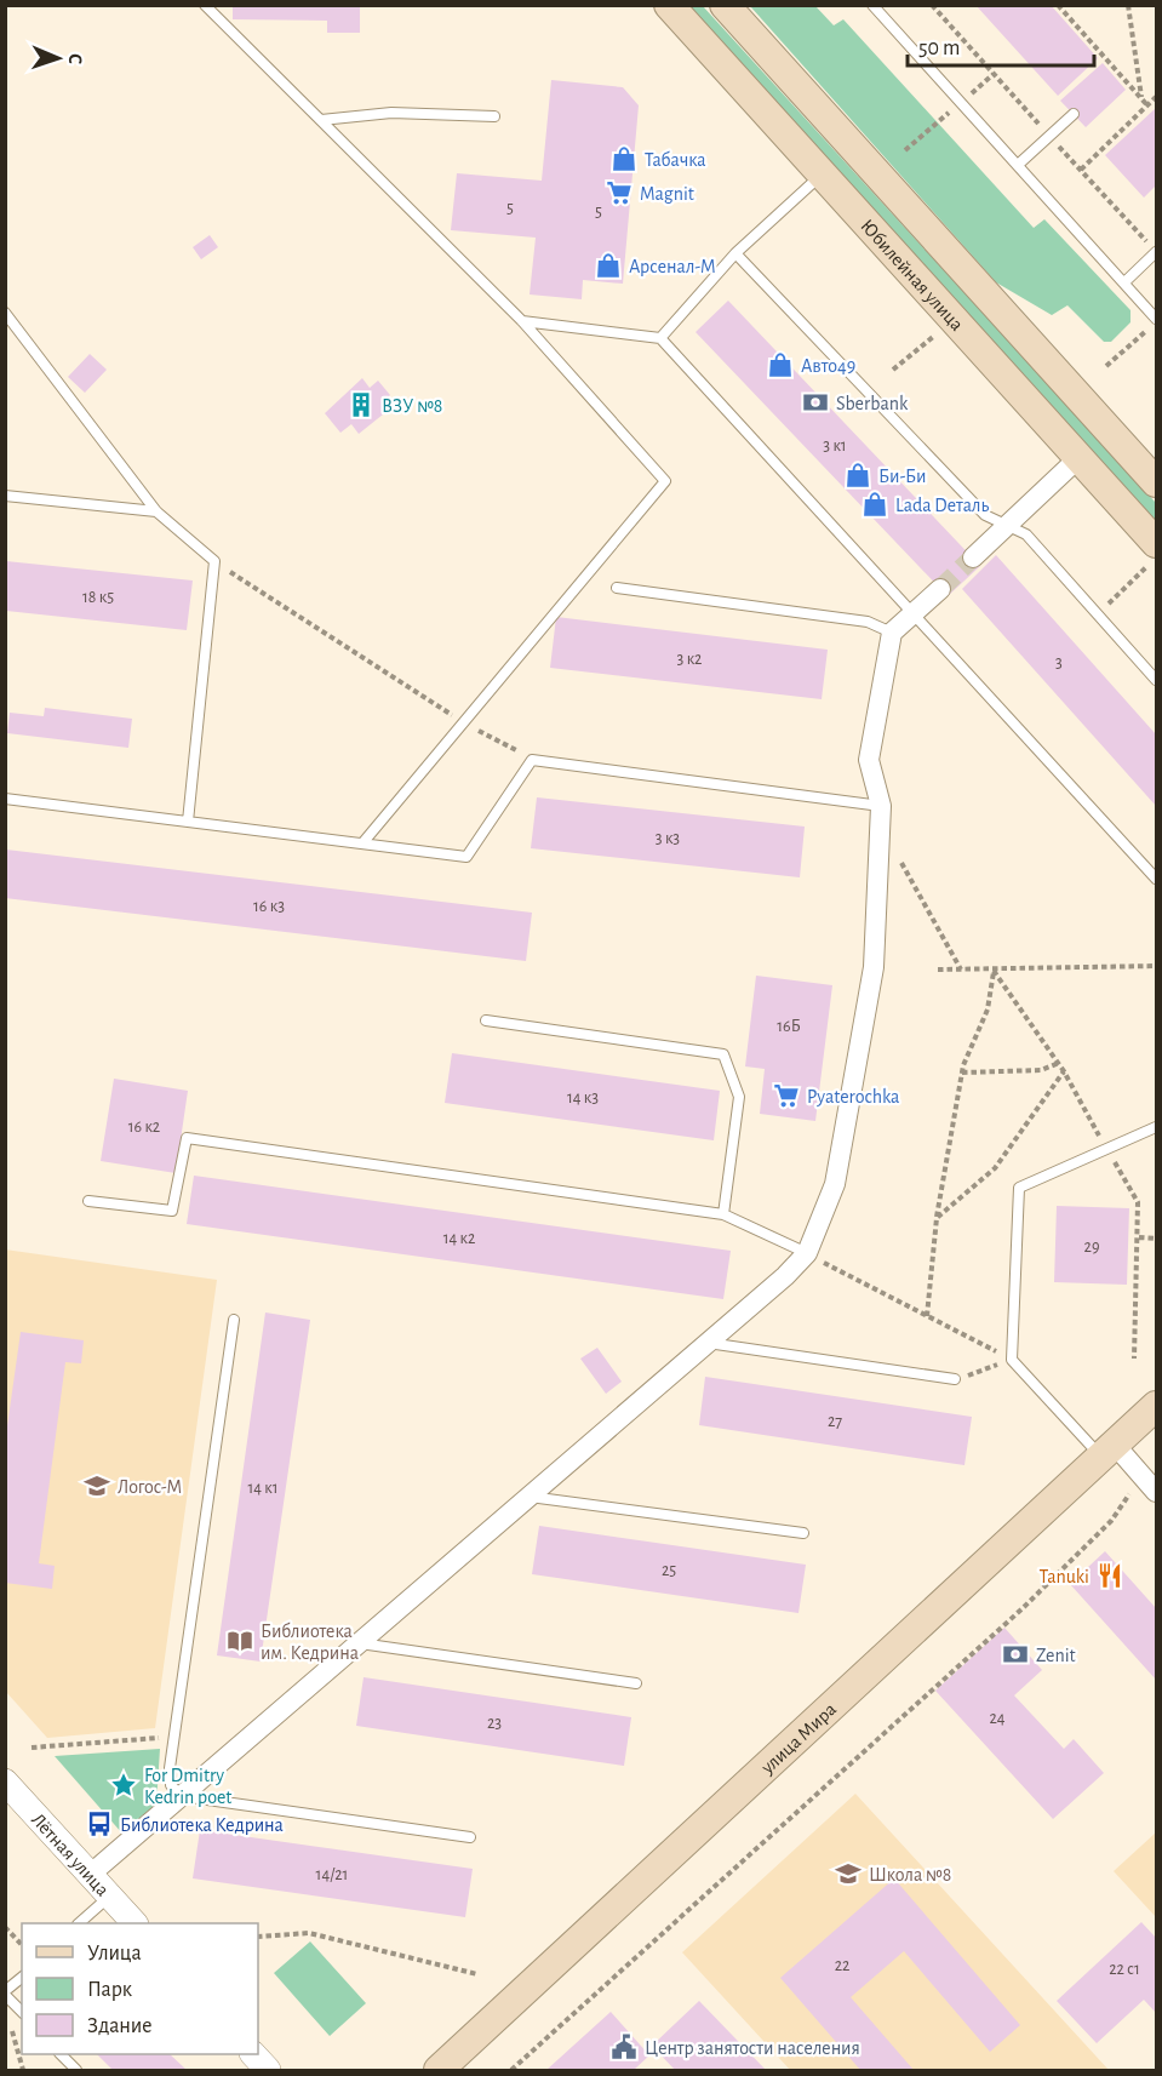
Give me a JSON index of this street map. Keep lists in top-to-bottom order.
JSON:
{
  "streets": {
    "main road": ["Юбилейная улица", "улица Мира"],
    "street": ["Лётная улица"]
  },
  "places": {
    "shop": [
      "Табачка",
      "Арсенал-М",
      "Авто49",
      "Би-Би",
      "Lada Dеталь"
    ],
    "supermarket": ["Magnit", "Pyaterochka"],
    "bank": ["Sberbank", "Zenit"],
    "building": ["ВЗУ №8"],
    "school or university": ["Логос-М", "Школа №8"],
    "restaurant": ["Tanuki"],
    "library": ["Библиотека им. Кедрина"],
    "place": ["For Dmitry Kedrin poet"],
    "bus stop": ["Библиотека Кедрина"],
    "public building": ["Центр занятости населения"]
  },
  "house_numbers": [
    "5",
    "5",
    "3 к1",
    "18 к5",
    "3 к2",
    "3",
    "3 к3",
    "16 к3",
    "16Б",
    "14 к3",
    "16 к2",
    "14 к2",
    "29",
    "27",
    "14 к1",
    "25",
    "24",
    "23",
    "14/21",
    "22",
    "22 с1"
  ],
  "legend": ["Улица", "Парк", "Здание"],
  "scale_bar": "50 m",
  "north": "right"
}
